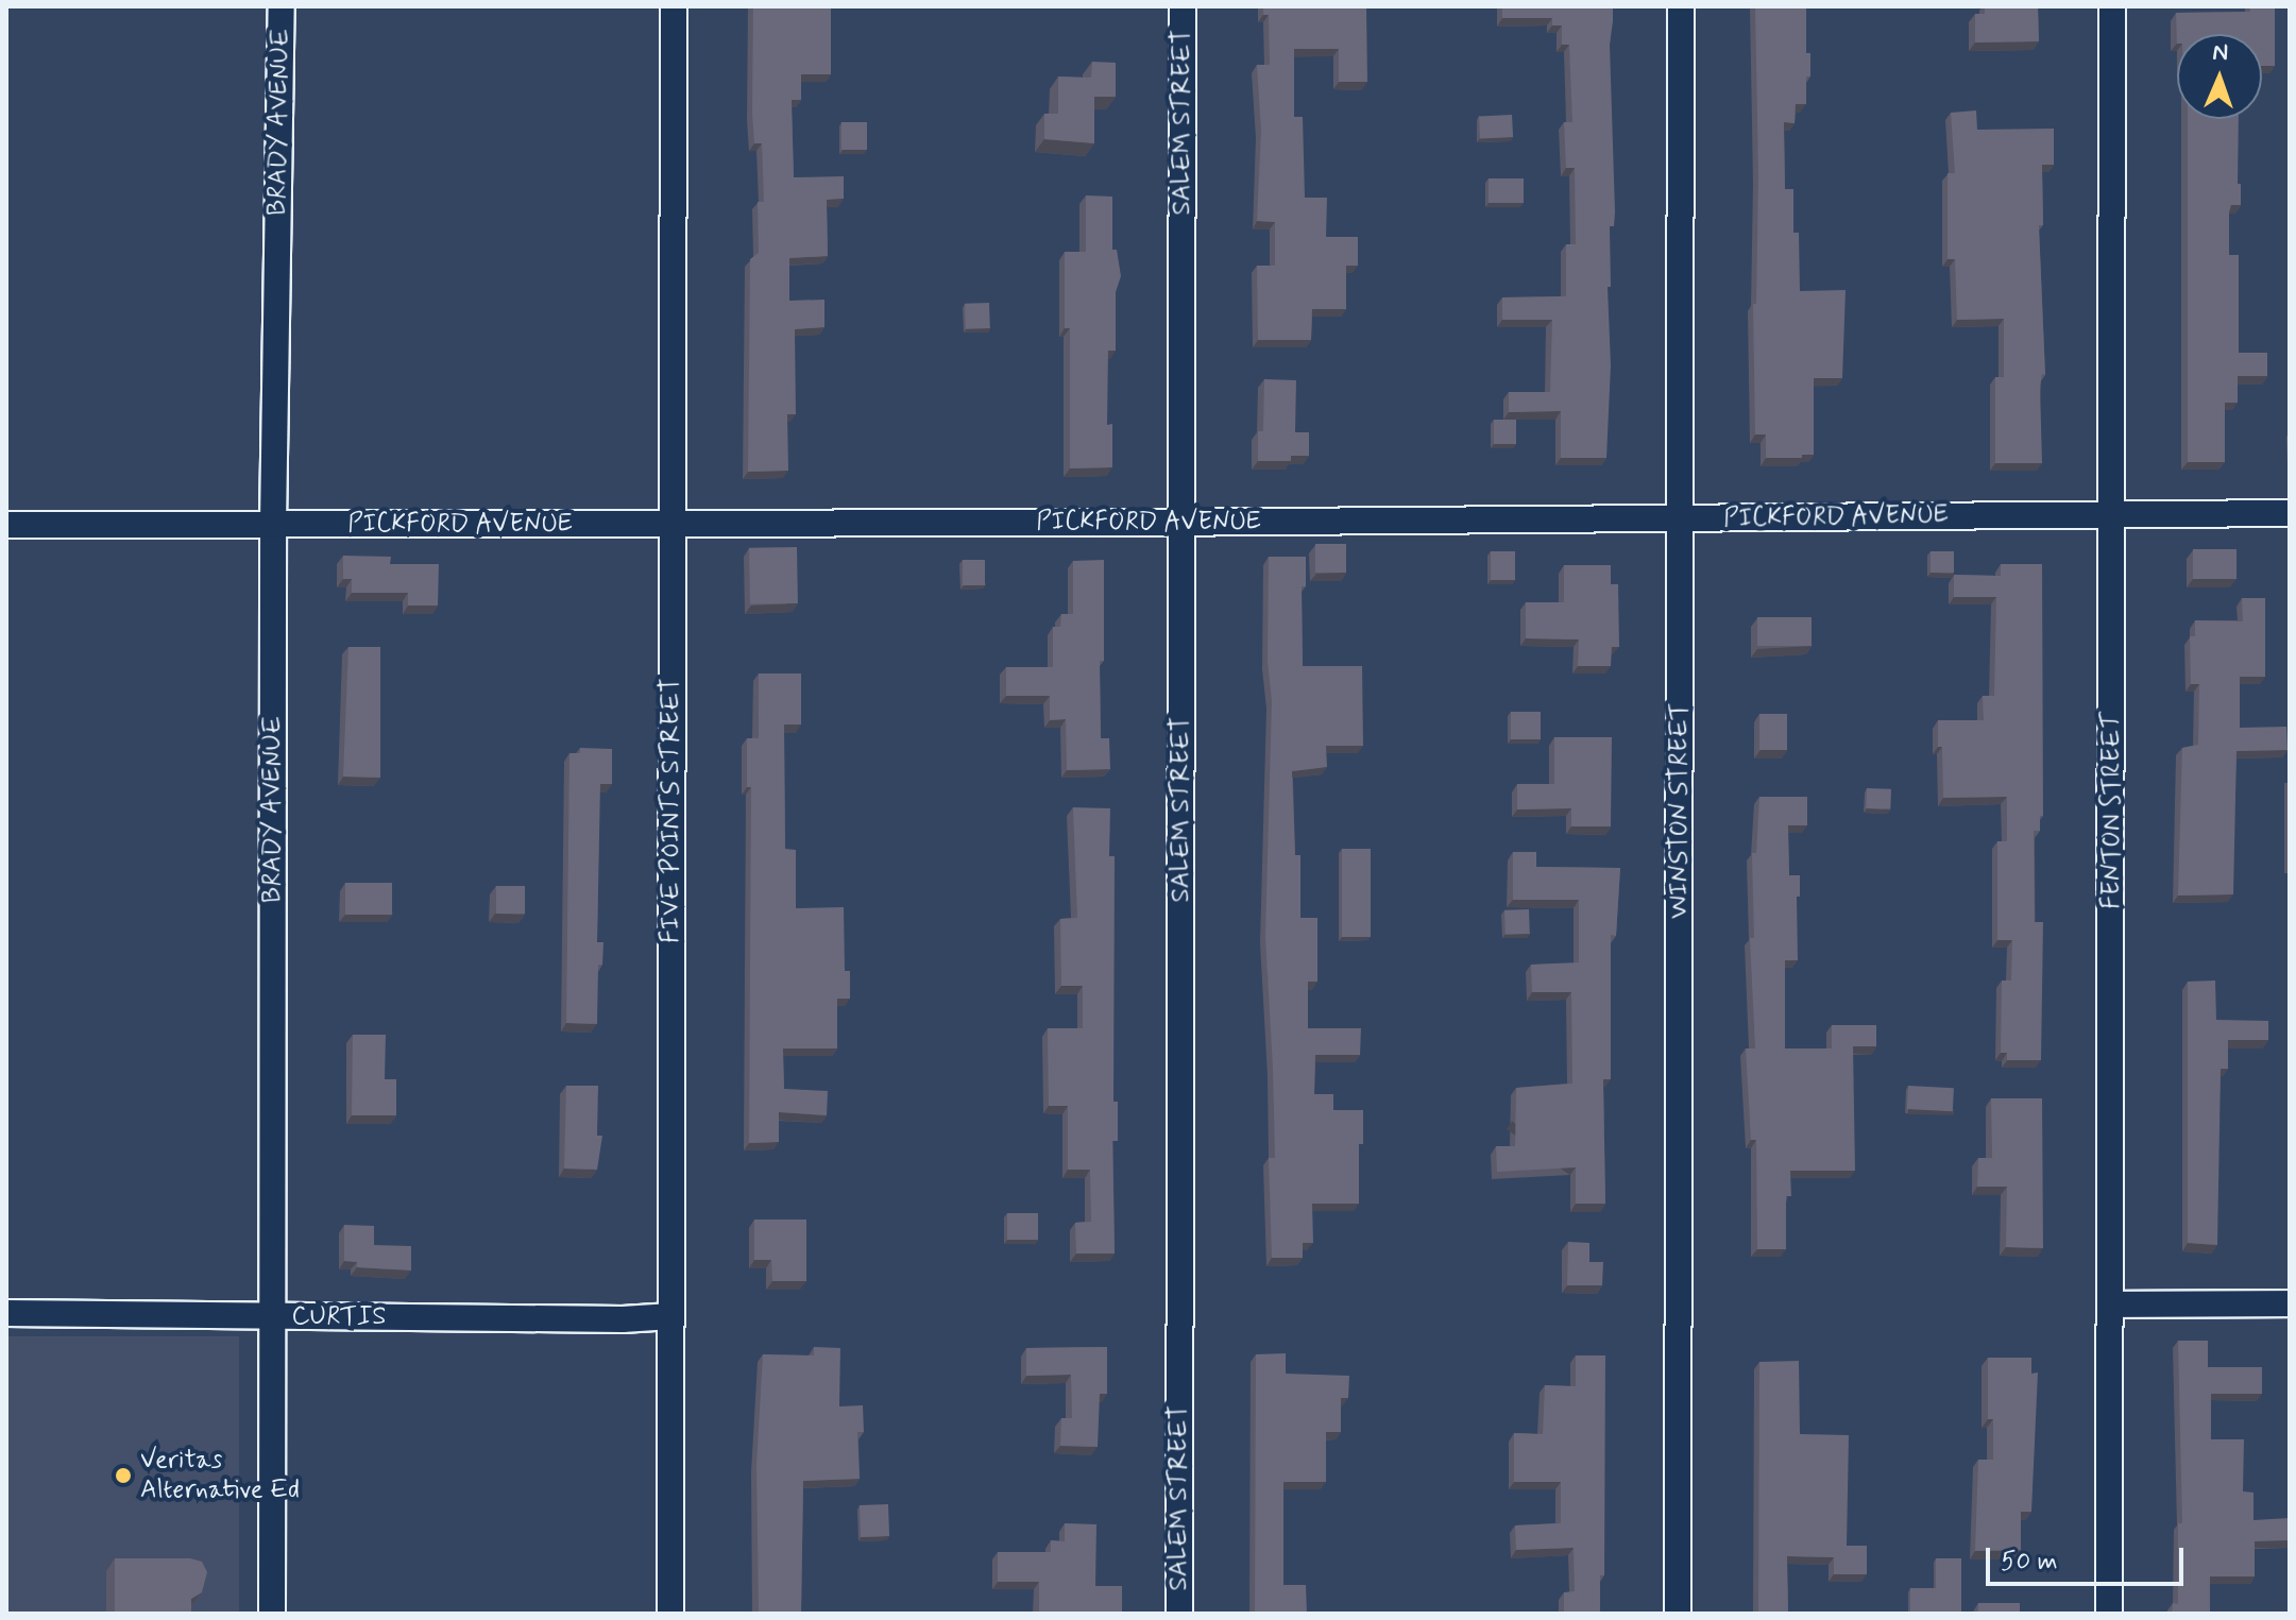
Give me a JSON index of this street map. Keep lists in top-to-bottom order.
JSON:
{
  "streets": {
    "street": [
      "BRADY AVENUE",
      "SALEM STREET",
      "PICKFORD AVENUE",
      "FIVE POINTS STREET",
      "WINSTON STREET",
      "FENTON STREET",
      "CURTIS"
    ]
  },
  "crossings": [
    ["BRADY AVENUE", "PICKFORD AVENUE"],
    ["BRADY AVENUE", "CURTIS"],
    ["SALEM STREET", "PICKFORD AVENUE"],
    ["PICKFORD AVENUE", "FIVE POINTS STREET"],
    ["PICKFORD AVENUE", "WINSTON STREET"],
    ["PICKFORD AVENUE", "FENTON STREET"],
    ["FIVE POINTS STREET", "CURTIS"]
  ],
  "places": ["Veritas Alternative Ed"],
  "scale_bar": "50 m",
  "north": "top"
}
